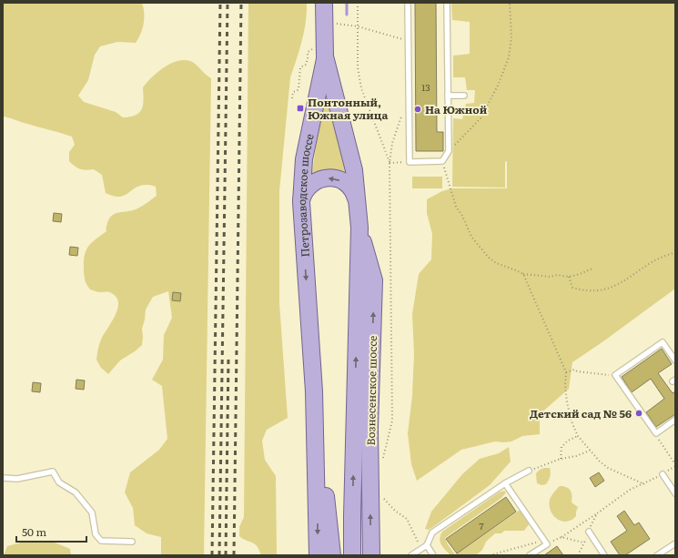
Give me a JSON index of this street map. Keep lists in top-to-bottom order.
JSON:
{
  "streets": {
    "main road": ["Петрозаводское шоссе", "Вознесенское шоссе"]
  },
  "places": {
    "transit": ["Понтонный, Южная улица"],
    "other": ["На Южной", "Детский сад № 56"]
  },
  "house_numbers": ["13", "7"],
  "scale_bar": "50 m"
}
